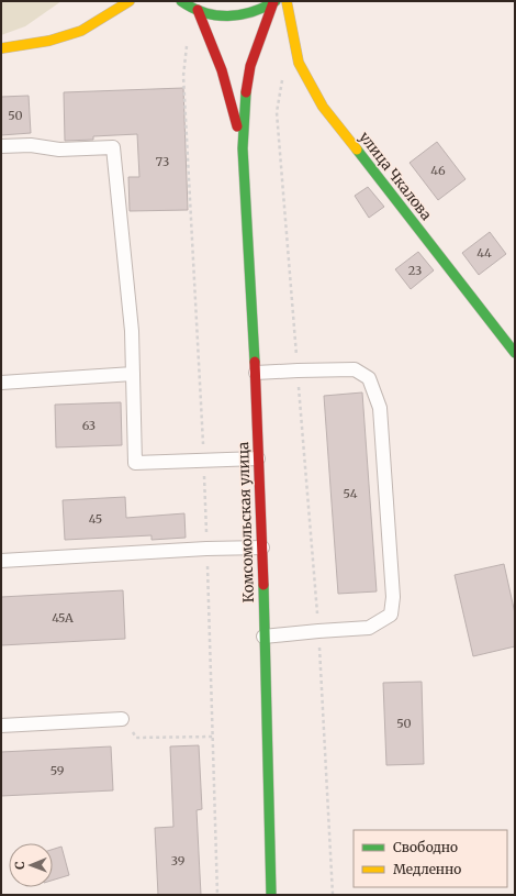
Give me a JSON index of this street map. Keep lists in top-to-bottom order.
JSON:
{
  "streets": {
    "main road": ["улица Чкалова", "Комсомольская улица"]
  },
  "house_numbers": [
    "50",
    "73",
    "46",
    "44",
    "23",
    "63",
    "54",
    "45",
    "45А",
    "50",
    "59",
    "39"
  ],
  "legend": ["Свободно", "Медленно"],
  "north": "left"
}
